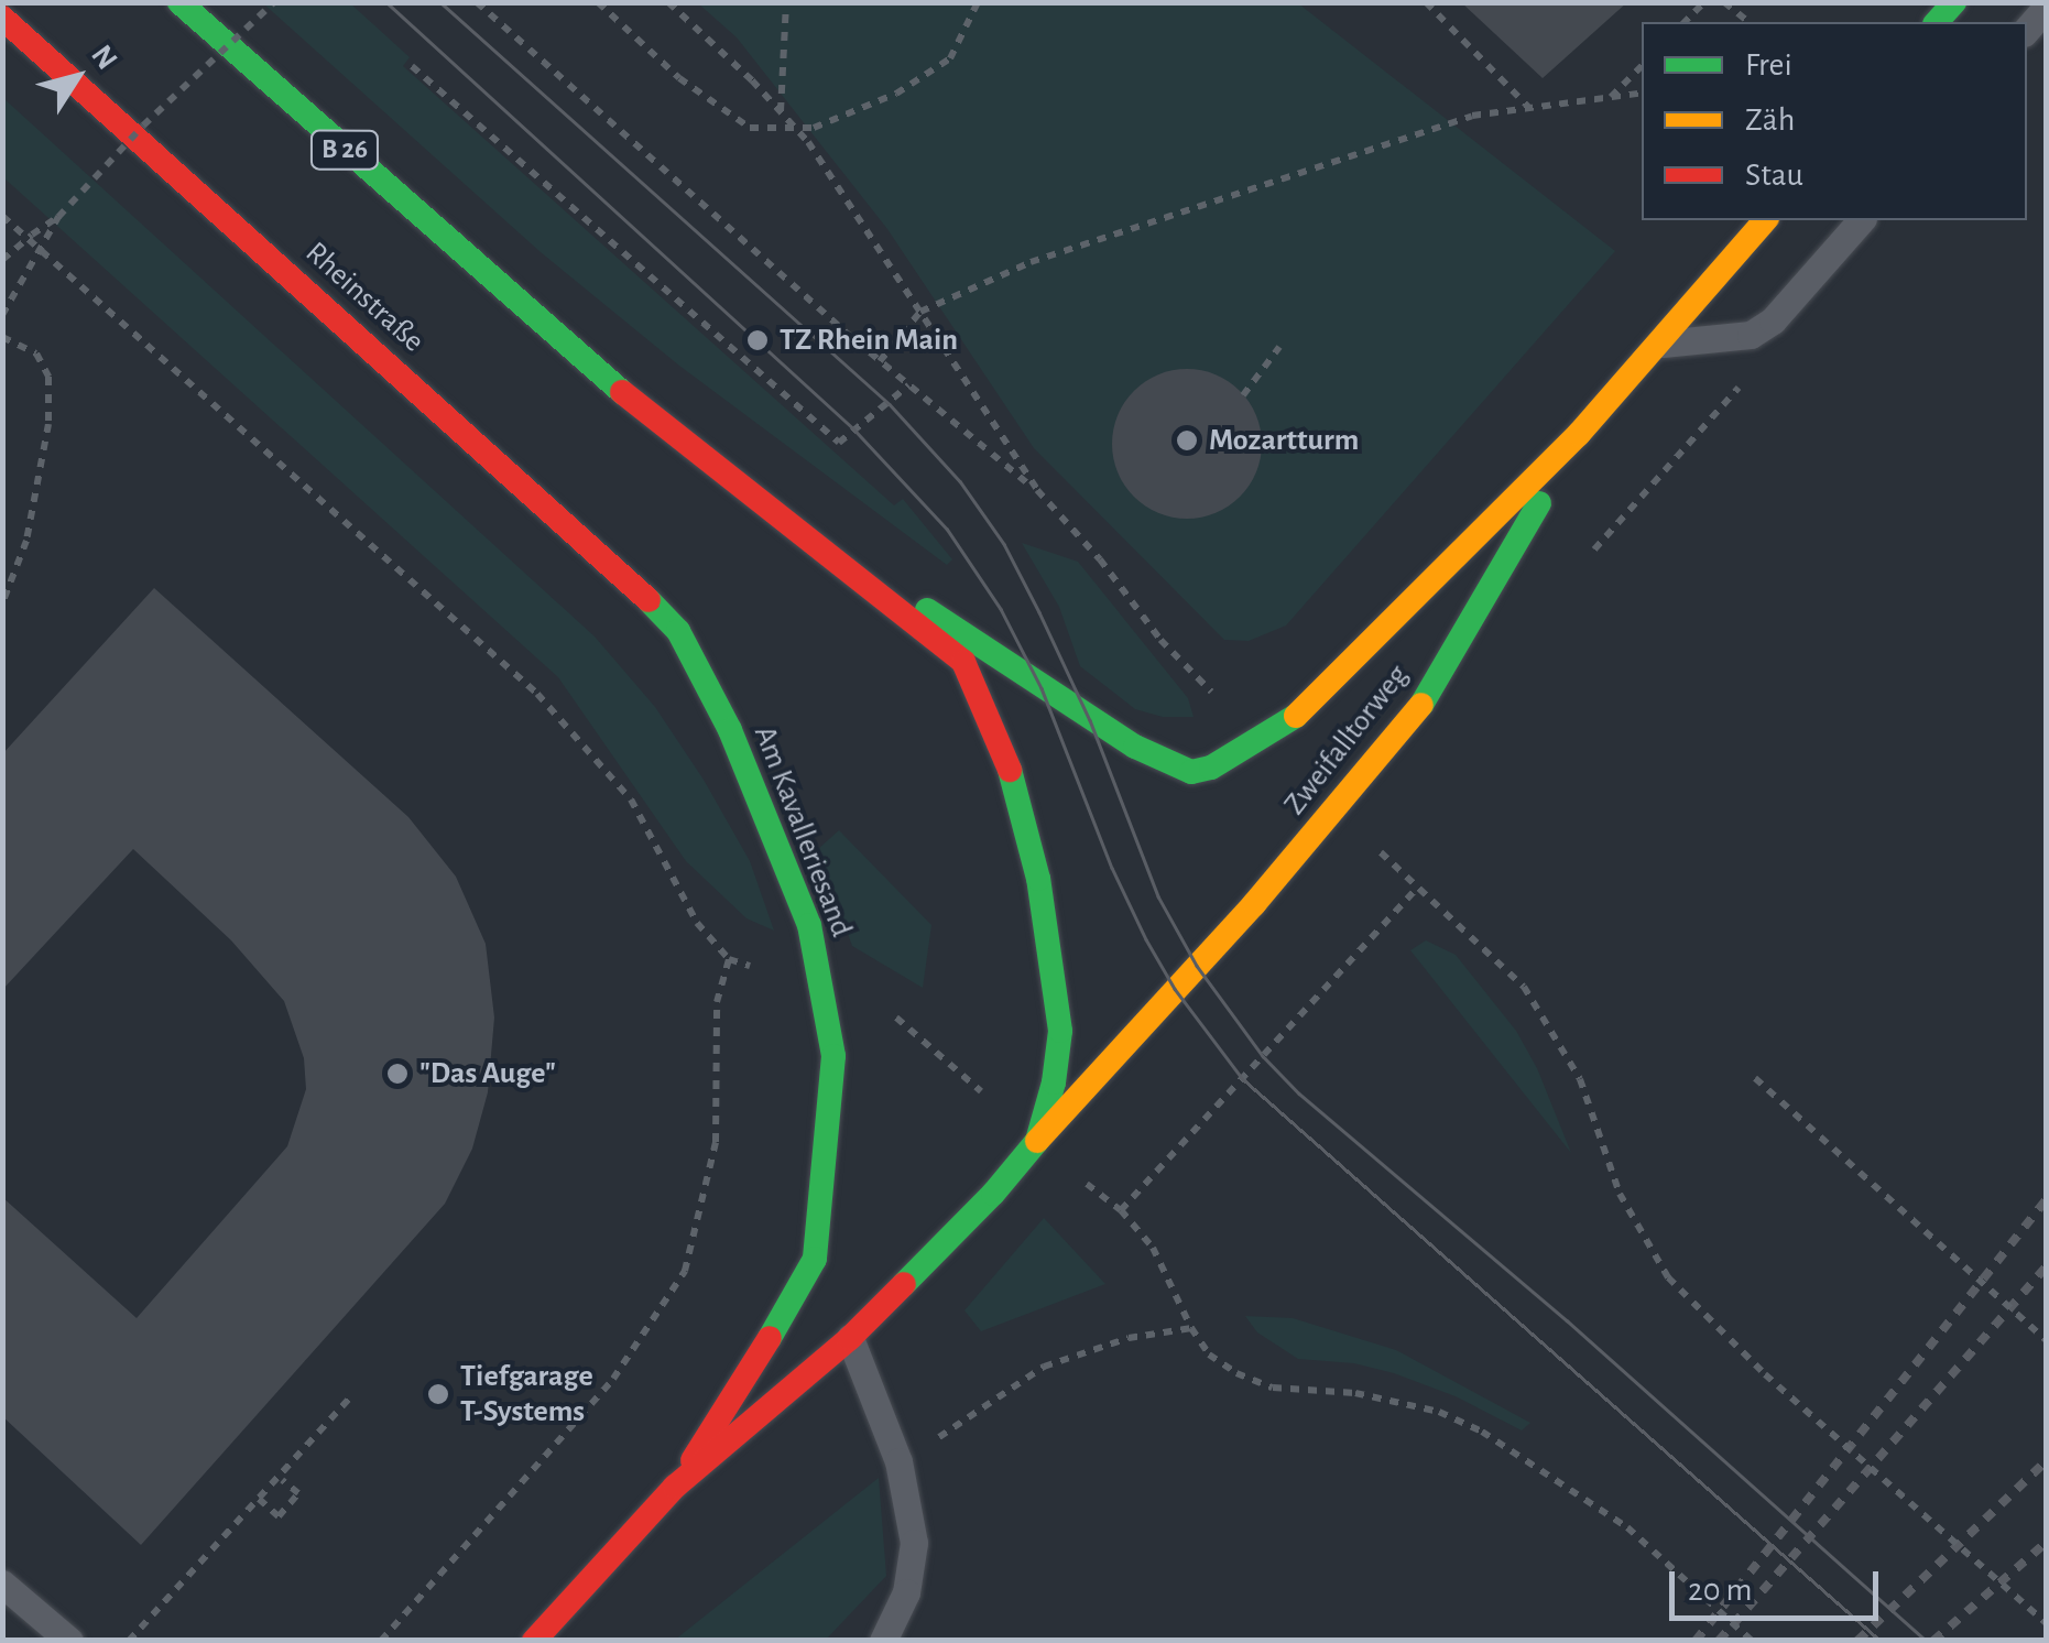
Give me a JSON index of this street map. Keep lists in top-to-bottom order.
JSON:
{
  "streets": {
    "main road": [
      "B 26",
      "Rheinstraße",
      "Zweifalltorweg",
      "Am Kavalleriesand"
    ]
  },
  "crossings": [
    ["B 26", "Zweifalltorweg"],
    ["B 26", "Am Kavalleriesand"],
    ["Rheinstraße", "Am Kavalleriesand"],
    ["Zweifalltorweg", "Am Kavalleriesand"]
  ],
  "places": [
    "TZ Rhein Main",
    "Mozartturm",
    "\"Das Auge\"",
    "Tiefgarage T-Systems"
  ],
  "legend": ["Frei", "Zäh", "Stau"],
  "scale_bar": "20 m",
  "north": "top right"
}
